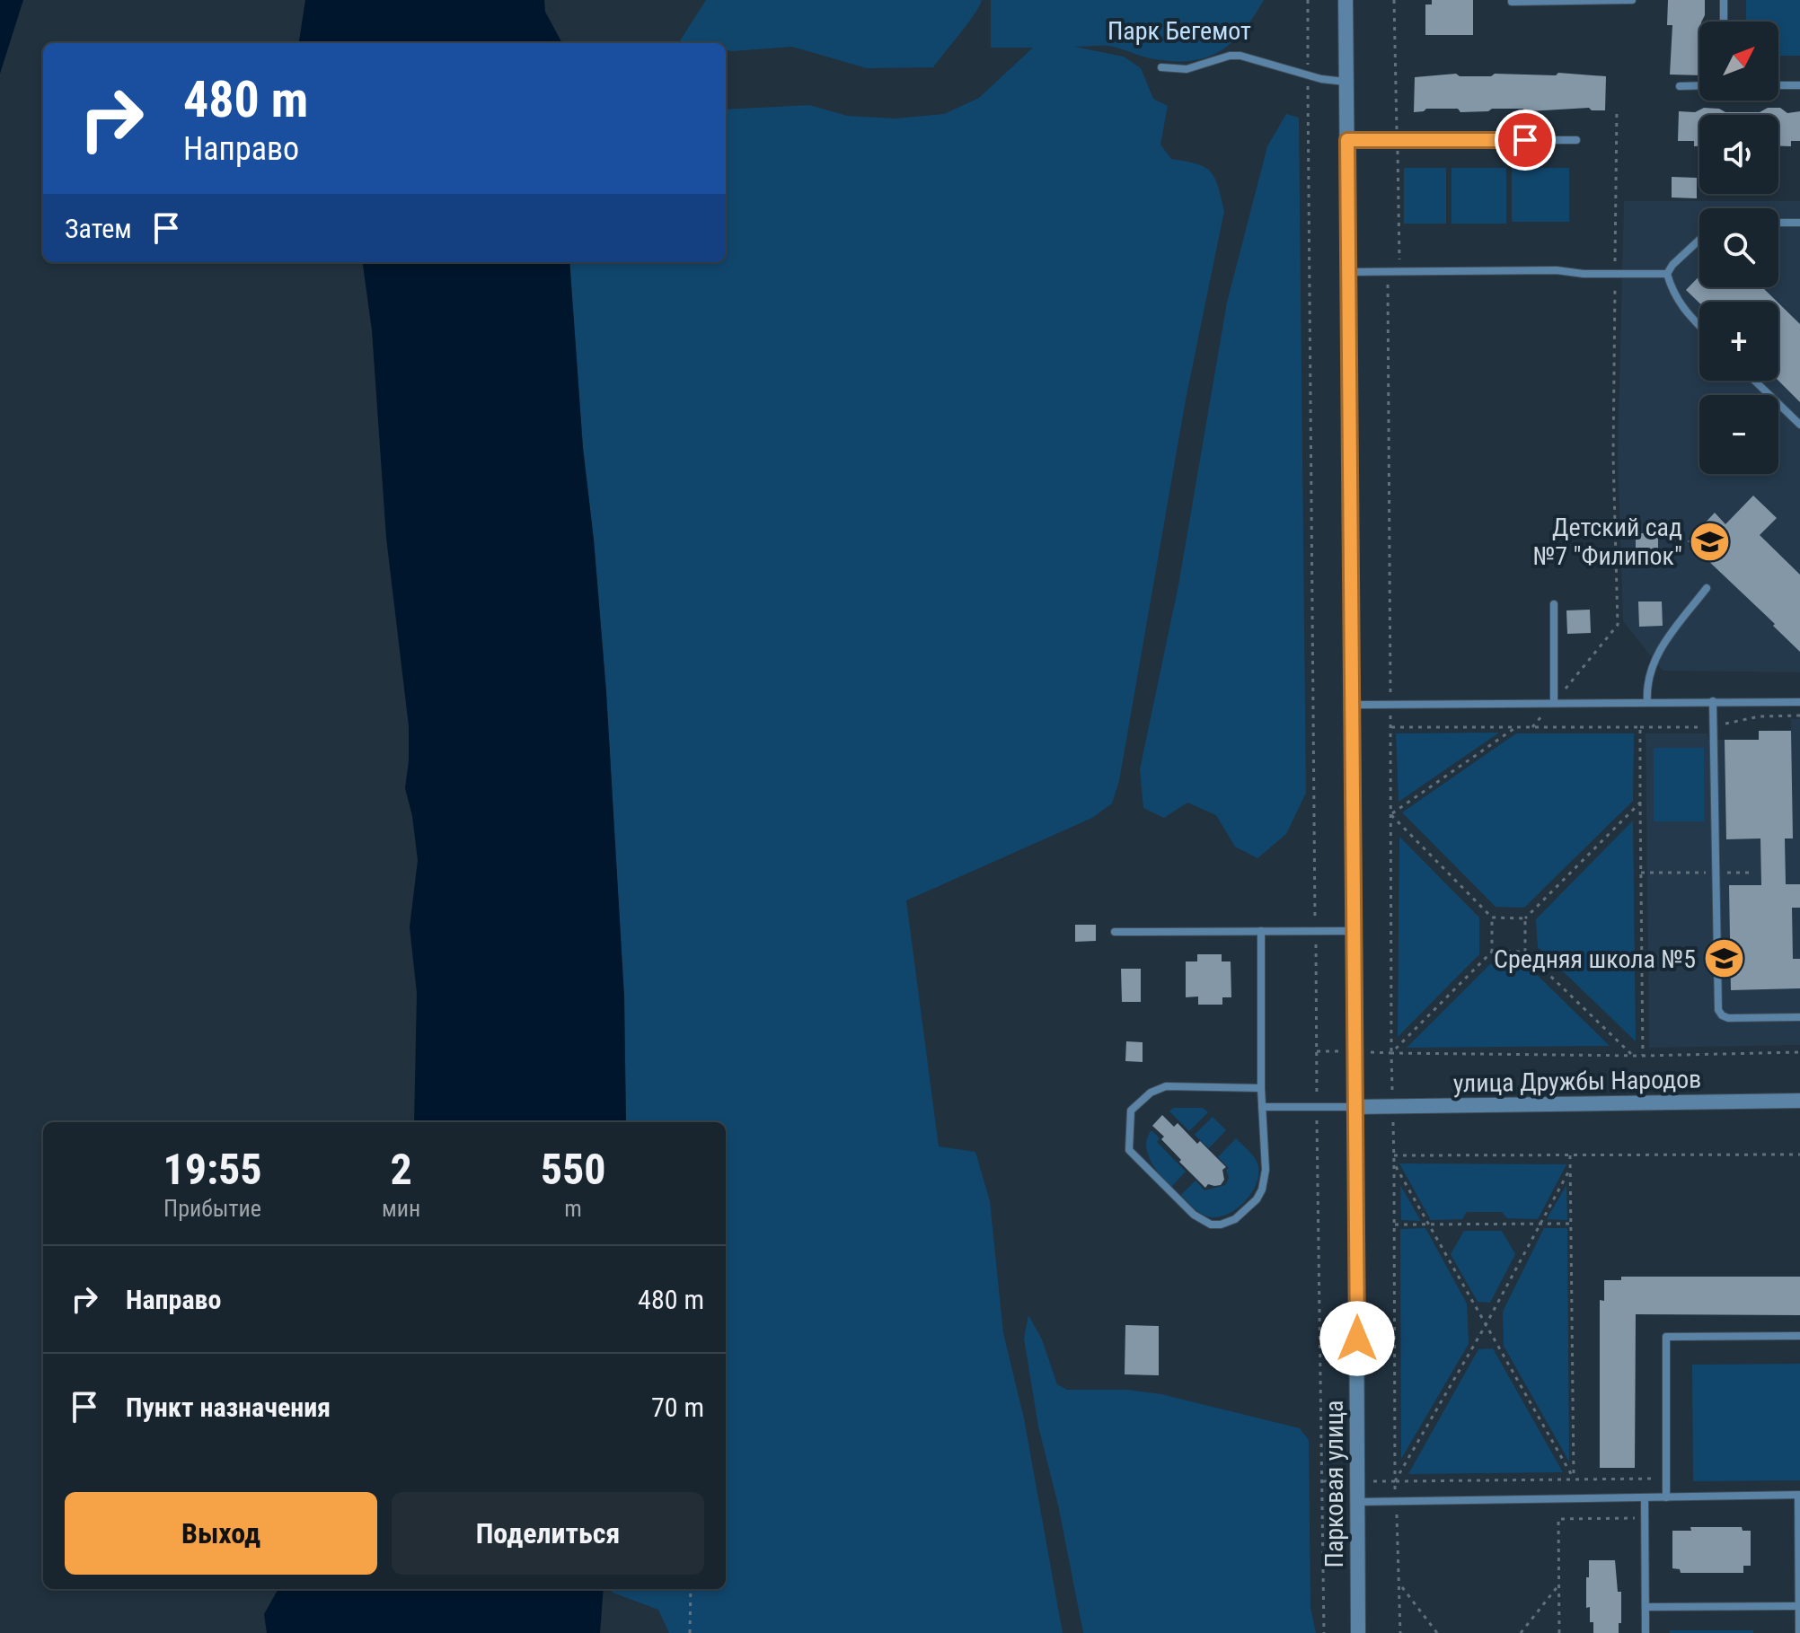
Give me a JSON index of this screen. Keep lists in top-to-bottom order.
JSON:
{
  "streets": {
    "street": ["улица Дружбы Народов", "Парковая улица"]
  },
  "crossings": [
    ["улица Дружбы Народов", "Парковая улица"]
  ],
  "parks": ["Парк Бегемот"],
  "places": {
    "school or university": ["Детский сад №7 \"Филипок\"", "Средняя школа №5"]
  },
  "north": "top right",
  "page": {
    "map_buttons": ["+", "−"],
    "turn": ["480 m", "Направо"],
    "then": "Затем",
    "eta": [
      "19:55",
      "Прибытие",
      "2",
      "мин",
      "550",
      "m"
    ],
    "list": [
      {
        "name": "Направо",
        "value": "480 m"
      },
      {
        "name": "Пункт назначения",
        "value": "70 m"
      }
    ],
    "buttons": ["Выход", "Поделиться"]
  }
}
